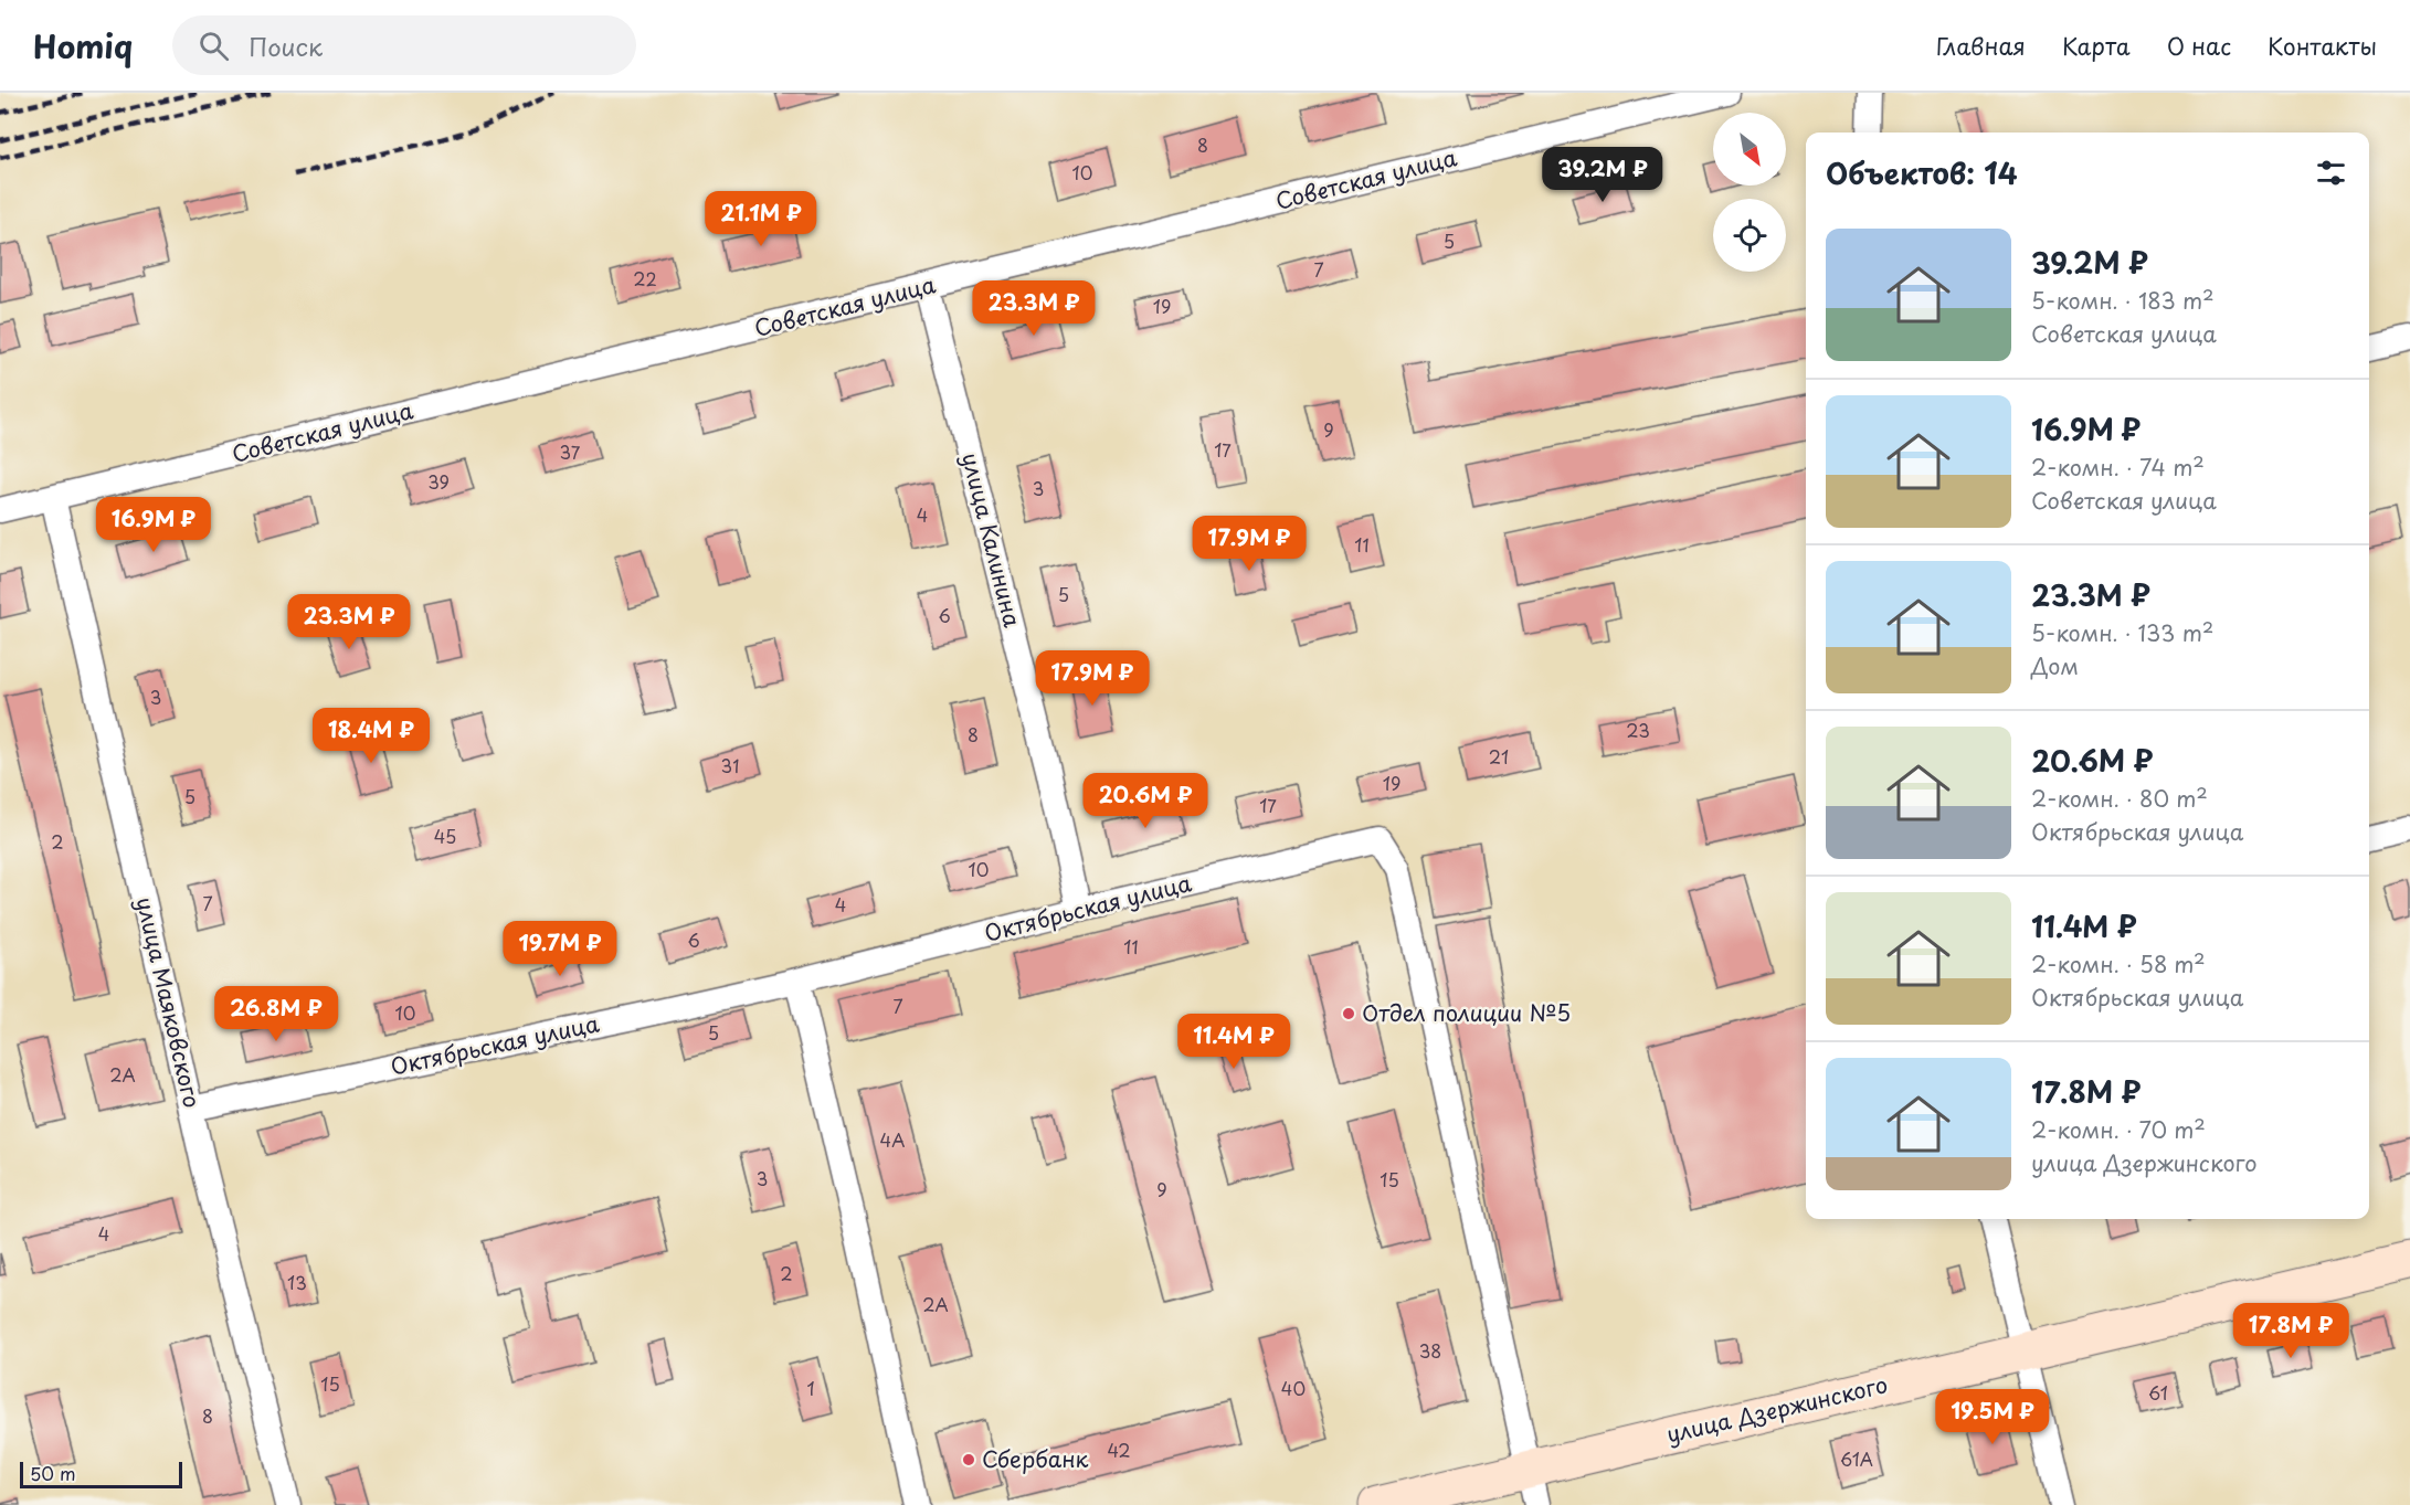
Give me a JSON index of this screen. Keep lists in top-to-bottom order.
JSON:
{
  "streets": {
    "street": [
      "Советская улица",
      "улица Калинина",
      "Октябрьская улица",
      "улица Маяковского",
      "улица Дзержинского"
    ]
  },
  "crossings": [
    ["Советская улица", "улица Калинина"],
    ["Советская улица", "улица Маяковского"],
    ["улица Калинина", "Октябрьская улица"],
    ["Октябрьская улица", "улица Маяковского"],
    ["Октябрьская улица", "улица Дзержинского"]
  ],
  "places": ["Отдел полиции №5", "Сбербанк"],
  "house_numbers": [
    "8",
    "10",
    "5",
    "7",
    "22",
    "19",
    "9",
    "17",
    "37",
    "39",
    "3",
    "4",
    "11",
    "5",
    "6",
    "3",
    "23",
    "8",
    "21",
    "31",
    "19",
    "5",
    "17",
    "45",
    "2",
    "10",
    "7",
    "4",
    "6",
    "11",
    "7",
    "10",
    "5",
    "2А",
    "4А",
    "3",
    "15",
    "9",
    "4",
    "2",
    "13",
    "2А",
    "38",
    "15",
    "1",
    "40",
    "61",
    "8",
    "42",
    "61А"
  ],
  "scale_bar": "50 m",
  "north": "bottom right",
  "page": {
    "header": "Homiq",
    "search": "Поиск",
    "nav": [
      "Главная",
      "Карта",
      "О нас",
      "Контакты"
    ],
    "heading": "Объектов: 14",
    "price": [
      "39.2M ₽",
      "21.1M ₽",
      "23.3M ₽",
      "16.9M ₽",
      "17.9M ₽",
      "23.3M ₽",
      "17.9M ₽",
      "18.4M ₽",
      "20.6M ₽",
      "19.7M ₽",
      "26.8M ₽",
      "11.4M ₽",
      "17.8M ₽",
      "19.5M ₽"
    ],
    "list": [
      {
        "name": "39.2M ₽",
        "note": "5-комн. · 183 m² · Советская улица"
      },
      {
        "name": "16.9M ₽",
        "note": "2-комн. · 74 m² · Советская улица"
      },
      {
        "name": "23.3M ₽",
        "note": "5-комн. · 133 m² · Дом"
      },
      {
        "name": "20.6M ₽",
        "note": "2-комн. · 80 m² · Октябрьская улица"
      },
      {
        "name": "11.4M ₽",
        "note": "2-комн. · 58 m² · Октябрьская улица"
      },
      {
        "name": "17.8M ₽",
        "note": "2-комн. · 70 m² · улица Дзержинского"
      }
    ],
    "scale": "50 m"
  }
}
